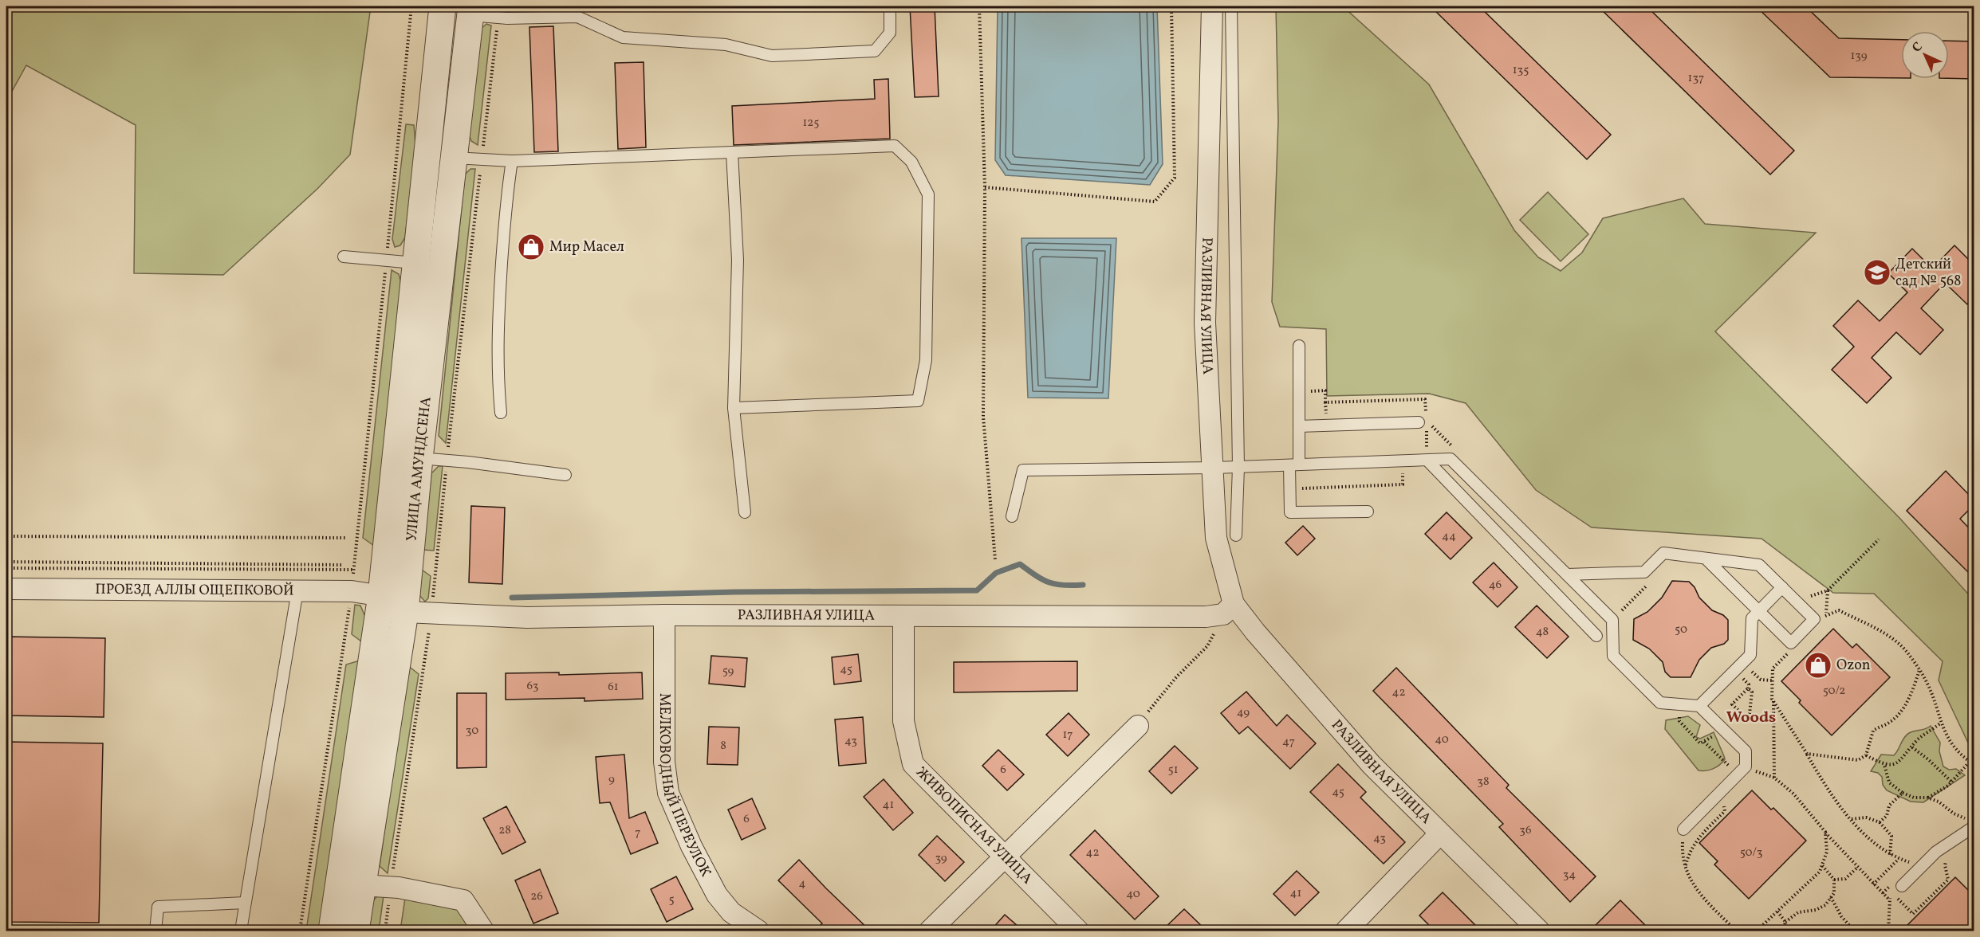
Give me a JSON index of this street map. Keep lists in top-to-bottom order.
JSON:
{
  "streets": {
    "street": [
      "РАЗЛИВНАЯ УЛИЦА",
      "УЛИЦА АМУНДСЕНА",
      "ПРОЕЗД АЛЛЫ ОЩЕПКОВОЙ",
      "МЕЛКОВОДНЫЙ ПЕРЕУЛОК",
      "ЖИВОПИСНАЯ УЛИЦА"
    ]
  },
  "crossings": [
    ["РАЗЛИВНАЯ УЛИЦА", "УЛИЦА АМУНДСЕНА"],
    ["РАЗЛИВНАЯ УЛИЦА", "МЕЛКОВОДНЫЙ ПЕРЕУЛОК"],
    ["РАЗЛИВНАЯ УЛИЦА", "ЖИВОПИСНАЯ УЛИЦА"],
    ["УЛИЦА АМУНДСЕНА", "ПРОЕЗД АЛЛЫ ОЩЕПКОВОЙ"]
  ],
  "districts": ["Woods"],
  "places": {
    "shop": ["Мир Масел", "Ozon"],
    "school or university": ["Детский сад № 568"]
  },
  "house_numbers": [
    "139",
    "135",
    "137",
    "125",
    "44",
    "46",
    "50",
    "48",
    "45",
    "59",
    "63",
    "61",
    "50/2",
    "42",
    "49",
    "30",
    "17",
    "40",
    "43",
    "47",
    "8",
    "6",
    "51",
    "9",
    "38",
    "45",
    "41",
    "6",
    "28",
    "36",
    "7",
    "43",
    "42",
    "50/3",
    "39",
    "34",
    "4",
    "41",
    "40",
    "26",
    "5"
  ],
  "north": "top left"
}
